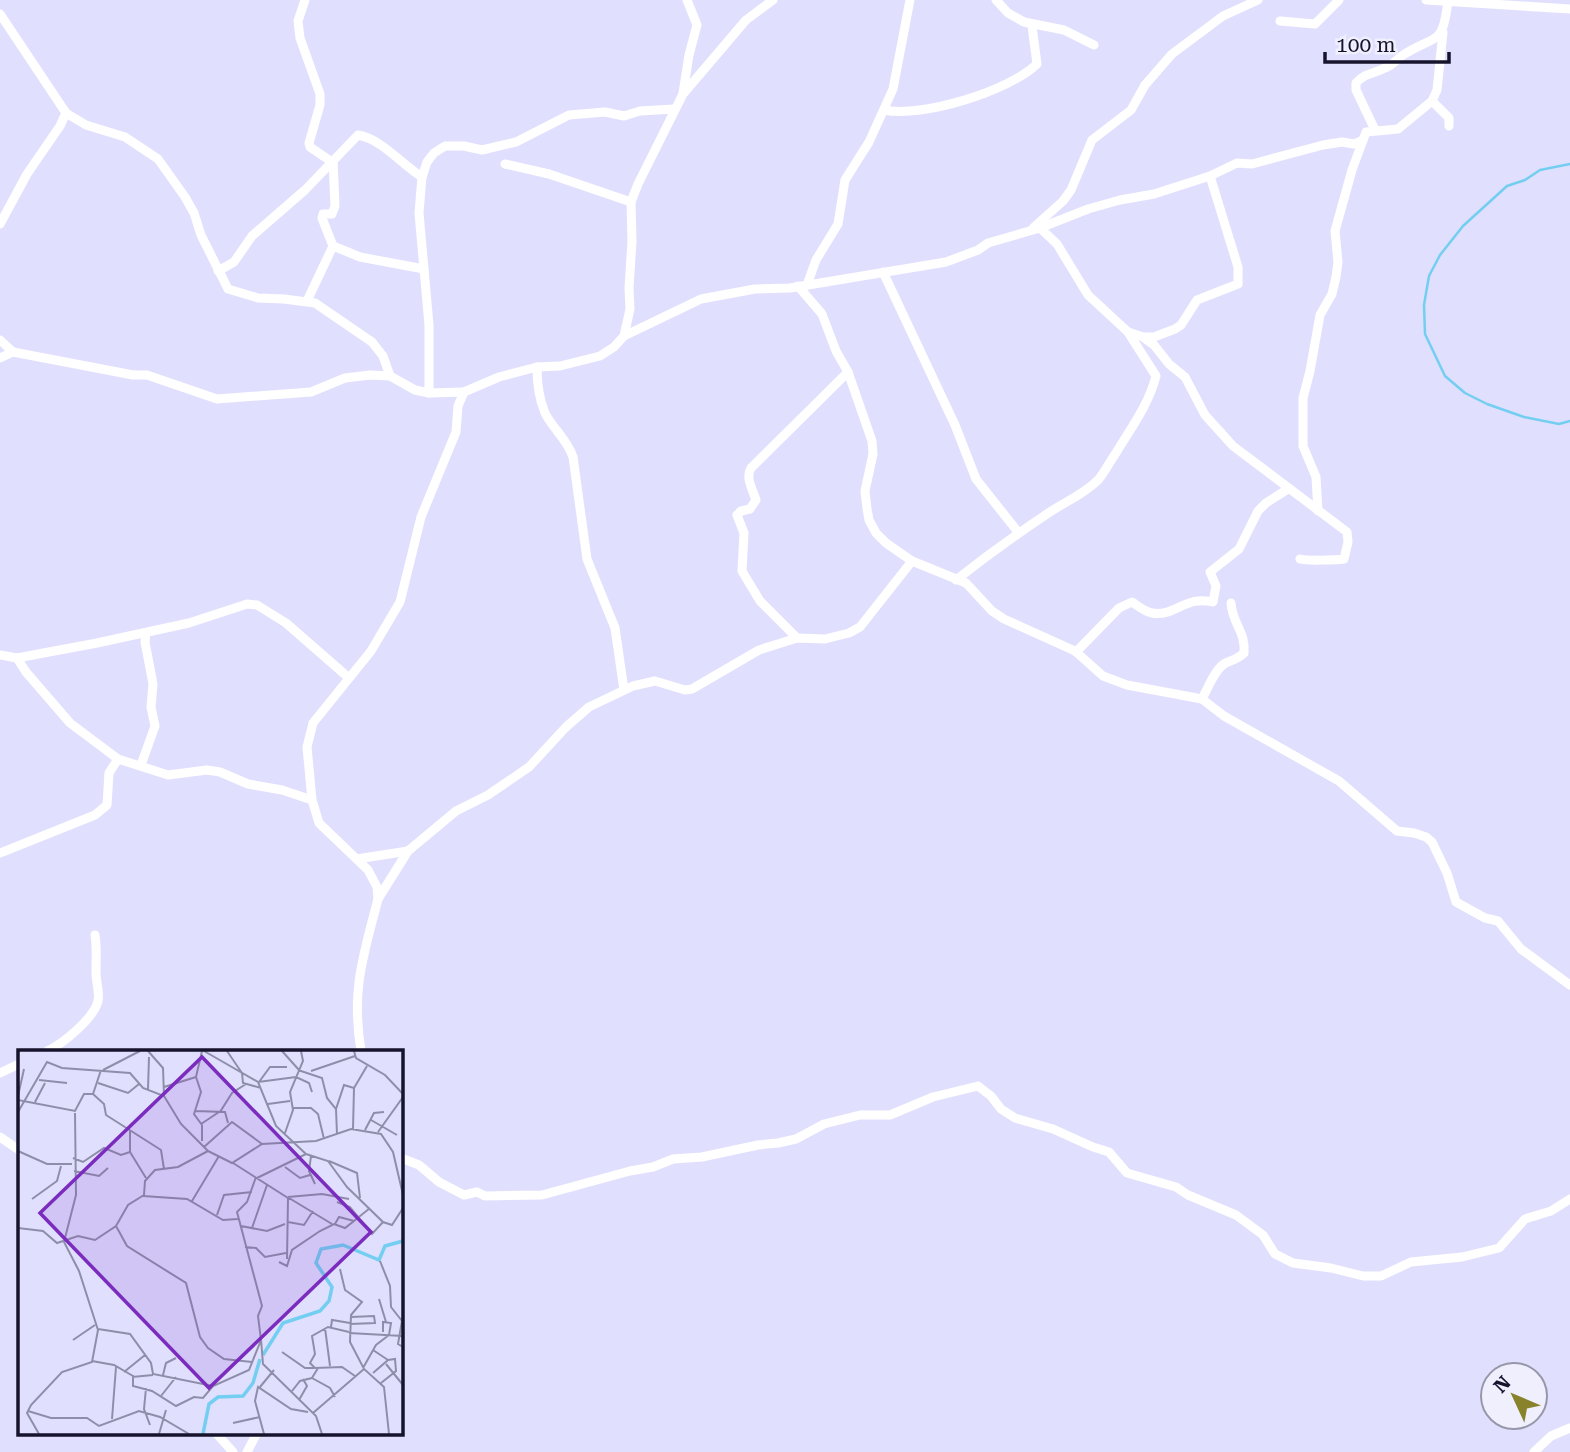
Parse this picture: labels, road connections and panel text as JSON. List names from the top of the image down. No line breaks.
{"scale_bar":"100 m","north":"top left"}
